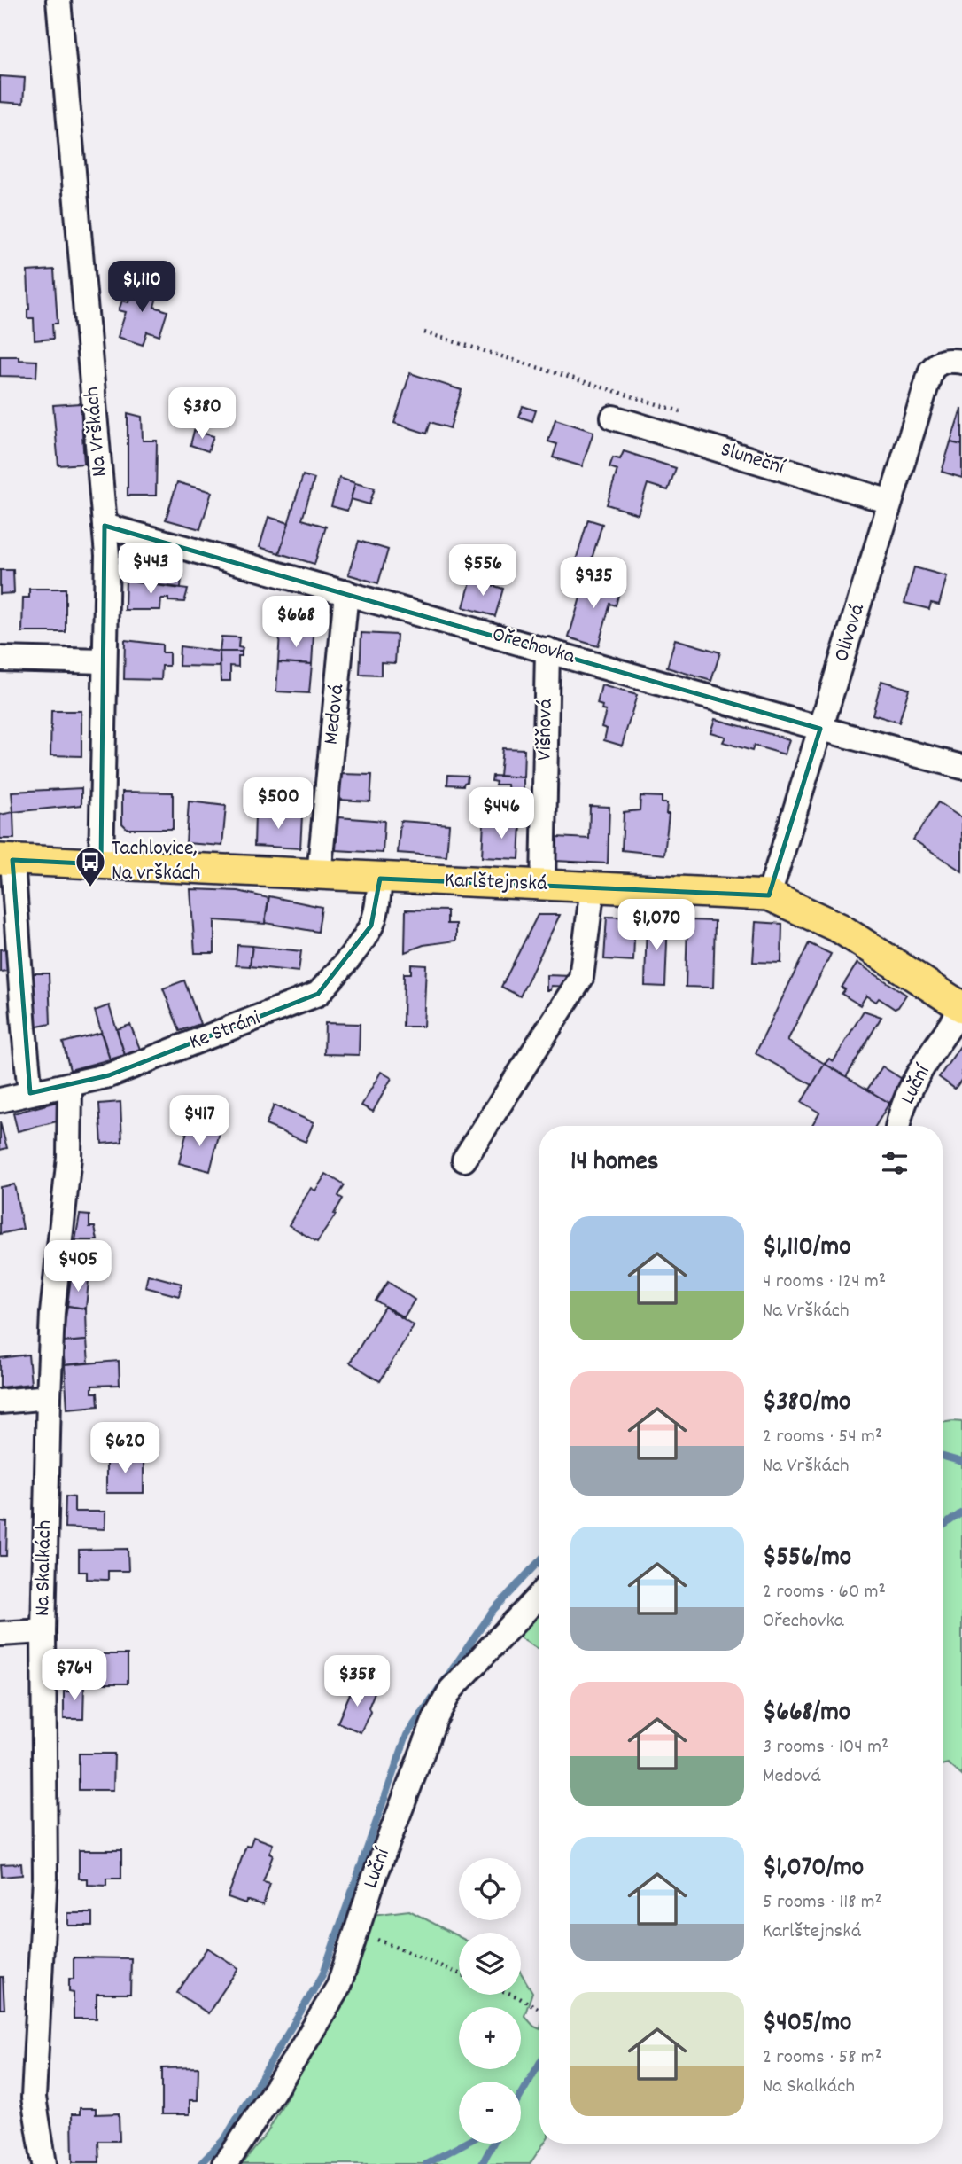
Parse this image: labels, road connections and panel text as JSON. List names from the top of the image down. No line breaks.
{"streets":{"main road":["Karlštejnská"],"street":["Na Vrškách","Sluneční","Olivová","Ořechovka","Medová","Višňová","Ke Stráni","Luční","Na Skalkách"]},"crossings":[["Na Vrškách","Ořechovka"],["Na Vrškách","Karlštejnská"],["Sluneční","Olivová"],["Olivová","Ořechovka"],["Olivová","Karlštejnská"],["Ořechovka","Medová"],["Ořechovka","Višňová"],["Medová","Karlštejnská"],["Višňová","Karlštejnská"],["Karlštejnská","Ke Stráni"],["Karlštejnská","Luční"],["Ke Stráni","Na Skalkách"]],"places":{"bus stop":["Tachlovice, Na vrškách"]},"page":{"price":["$1,110","$380","$443","$556","$935","$668","$500","$446","$1,070","$417","$405","$620","$764","$358"],"heading":"14 homes","list":[{"name":"$1,110/mo","note":"4 rooms · 124 m² · Na Vrškách"},{"name":"$380/mo","note":"2 rooms · 54 m² · Na Vrškách"},{"name":"$556/mo","note":"2 rooms · 60 m² · Ořechovka"},{"name":"$668/mo","note":"3 rooms · 104 m² · Medová"},{"name":"$1,070/mo","note":"5 rooms · 118 m² · Karlštejnská"},{"name":"$405/mo","note":"2 rooms · 58 m² · Na Skalkách"}],"map_buttons":["+","−"]}}
